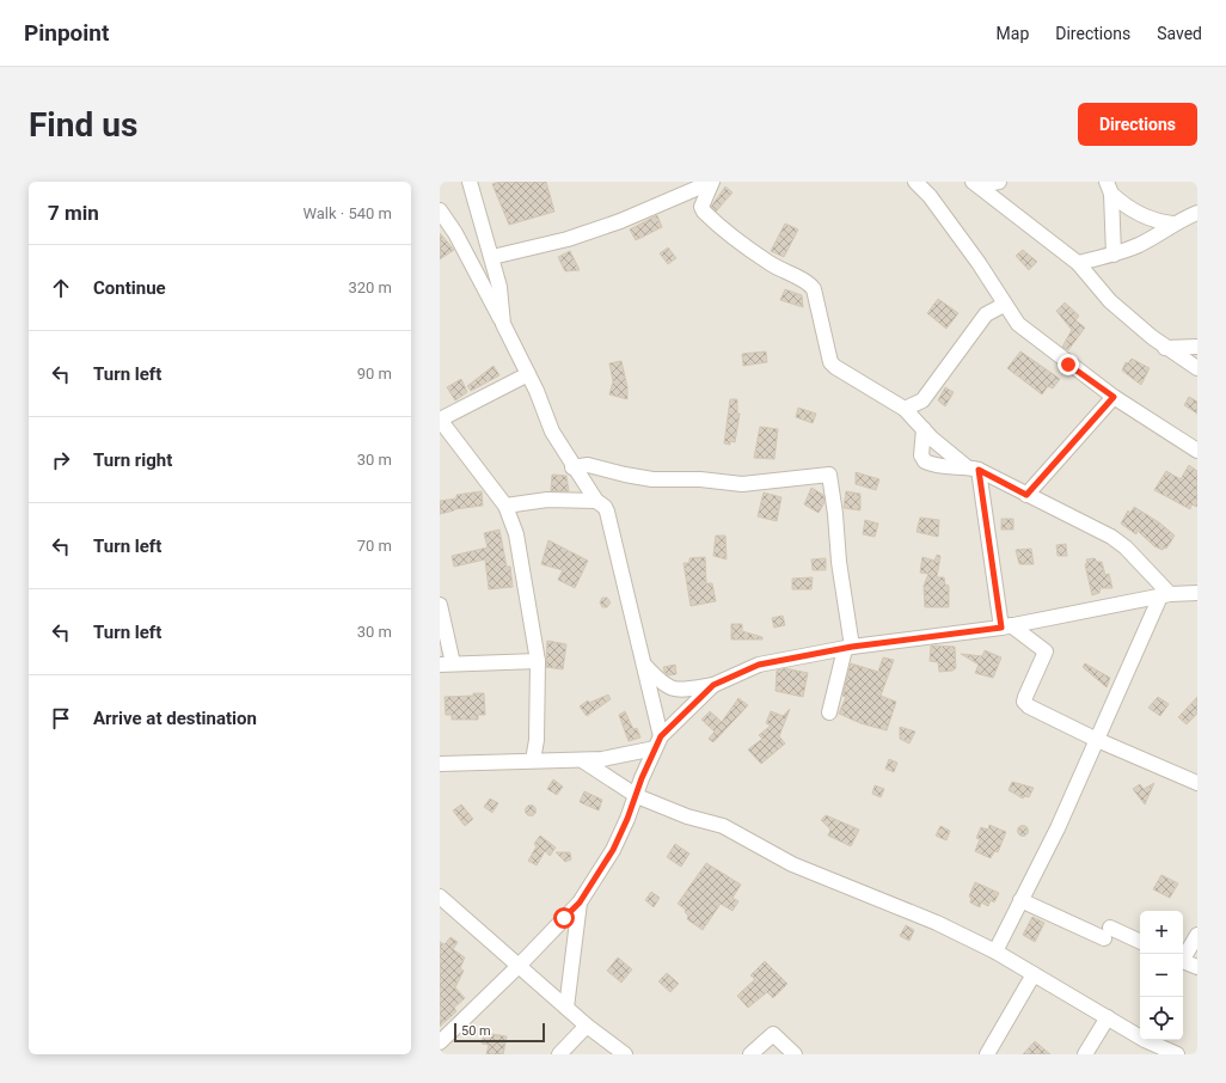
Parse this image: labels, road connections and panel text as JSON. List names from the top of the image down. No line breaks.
{"scale_bar":"50 m","page":{"header":"Pinpoint","nav":["Map","Directions","Saved"],"buttons":"Directions","title":"Find us","heading":["7 min","Walk · 540 m"],"list":[["Continue","320 m"],["Turn left","90 m"],["Turn right","30 m"],["Turn left","70 m"],["Turn left","30 m"],"Arrive at destination"],"map_buttons":["+","−"],"scale":"50 m"}}
